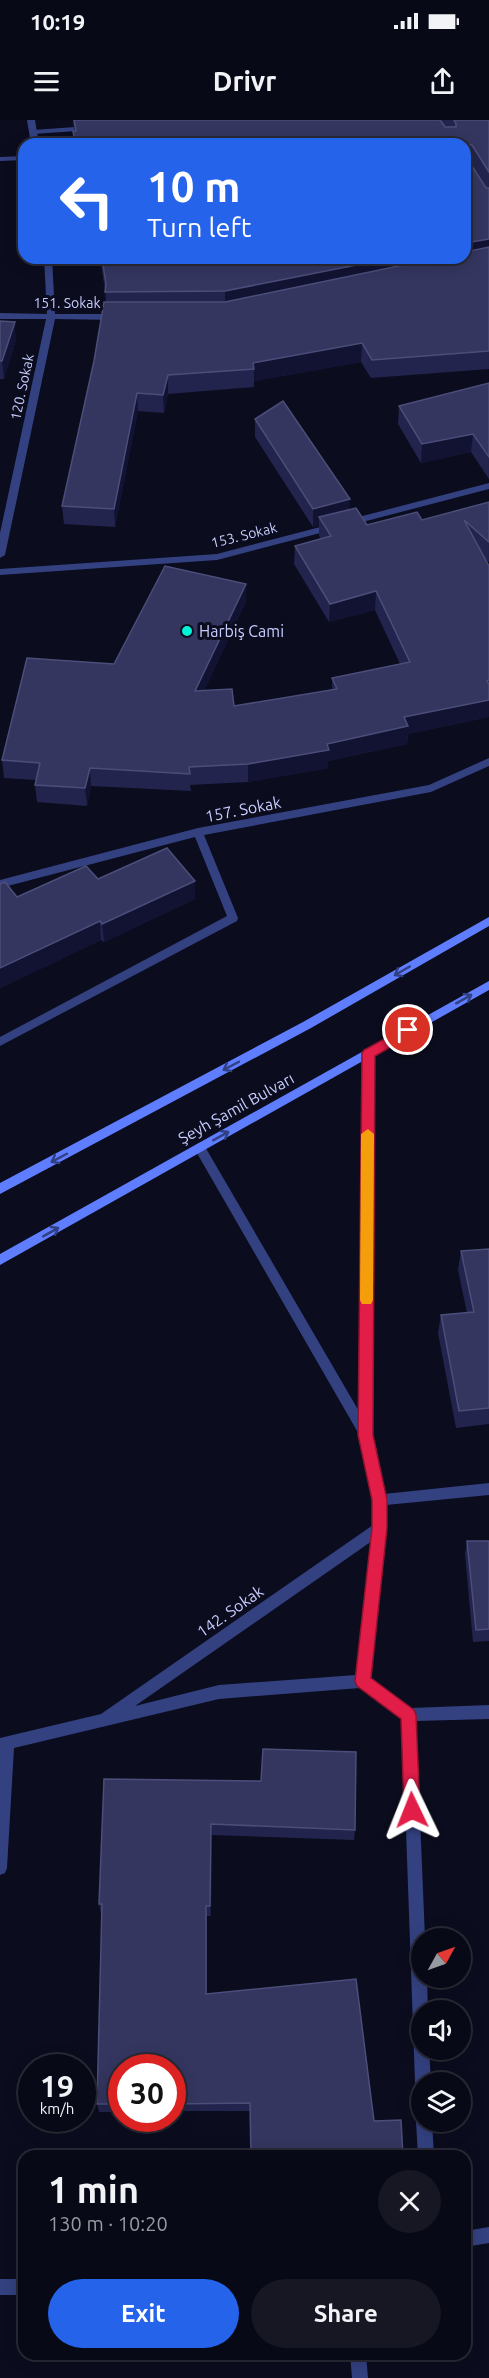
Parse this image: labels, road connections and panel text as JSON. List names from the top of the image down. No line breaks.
{"streets":{"main road":["Şeyh Şamil Bulvarı"],"street":["151. Sokak","120. Sokak","153. Sokak","157. Sokak","142. Sokak"]},"crossings":[["151. Sokak","120. Sokak"]],"places":["Harbiş Cami"],"north":"top right","page":{"status":"10:19","header":"Drivr","turn":["10 m","Turn left"],"speed":"19 km/h","limit":"30","heading":["1 min","130 m · 10:20"],"buttons":["Exit","Share"]}}
